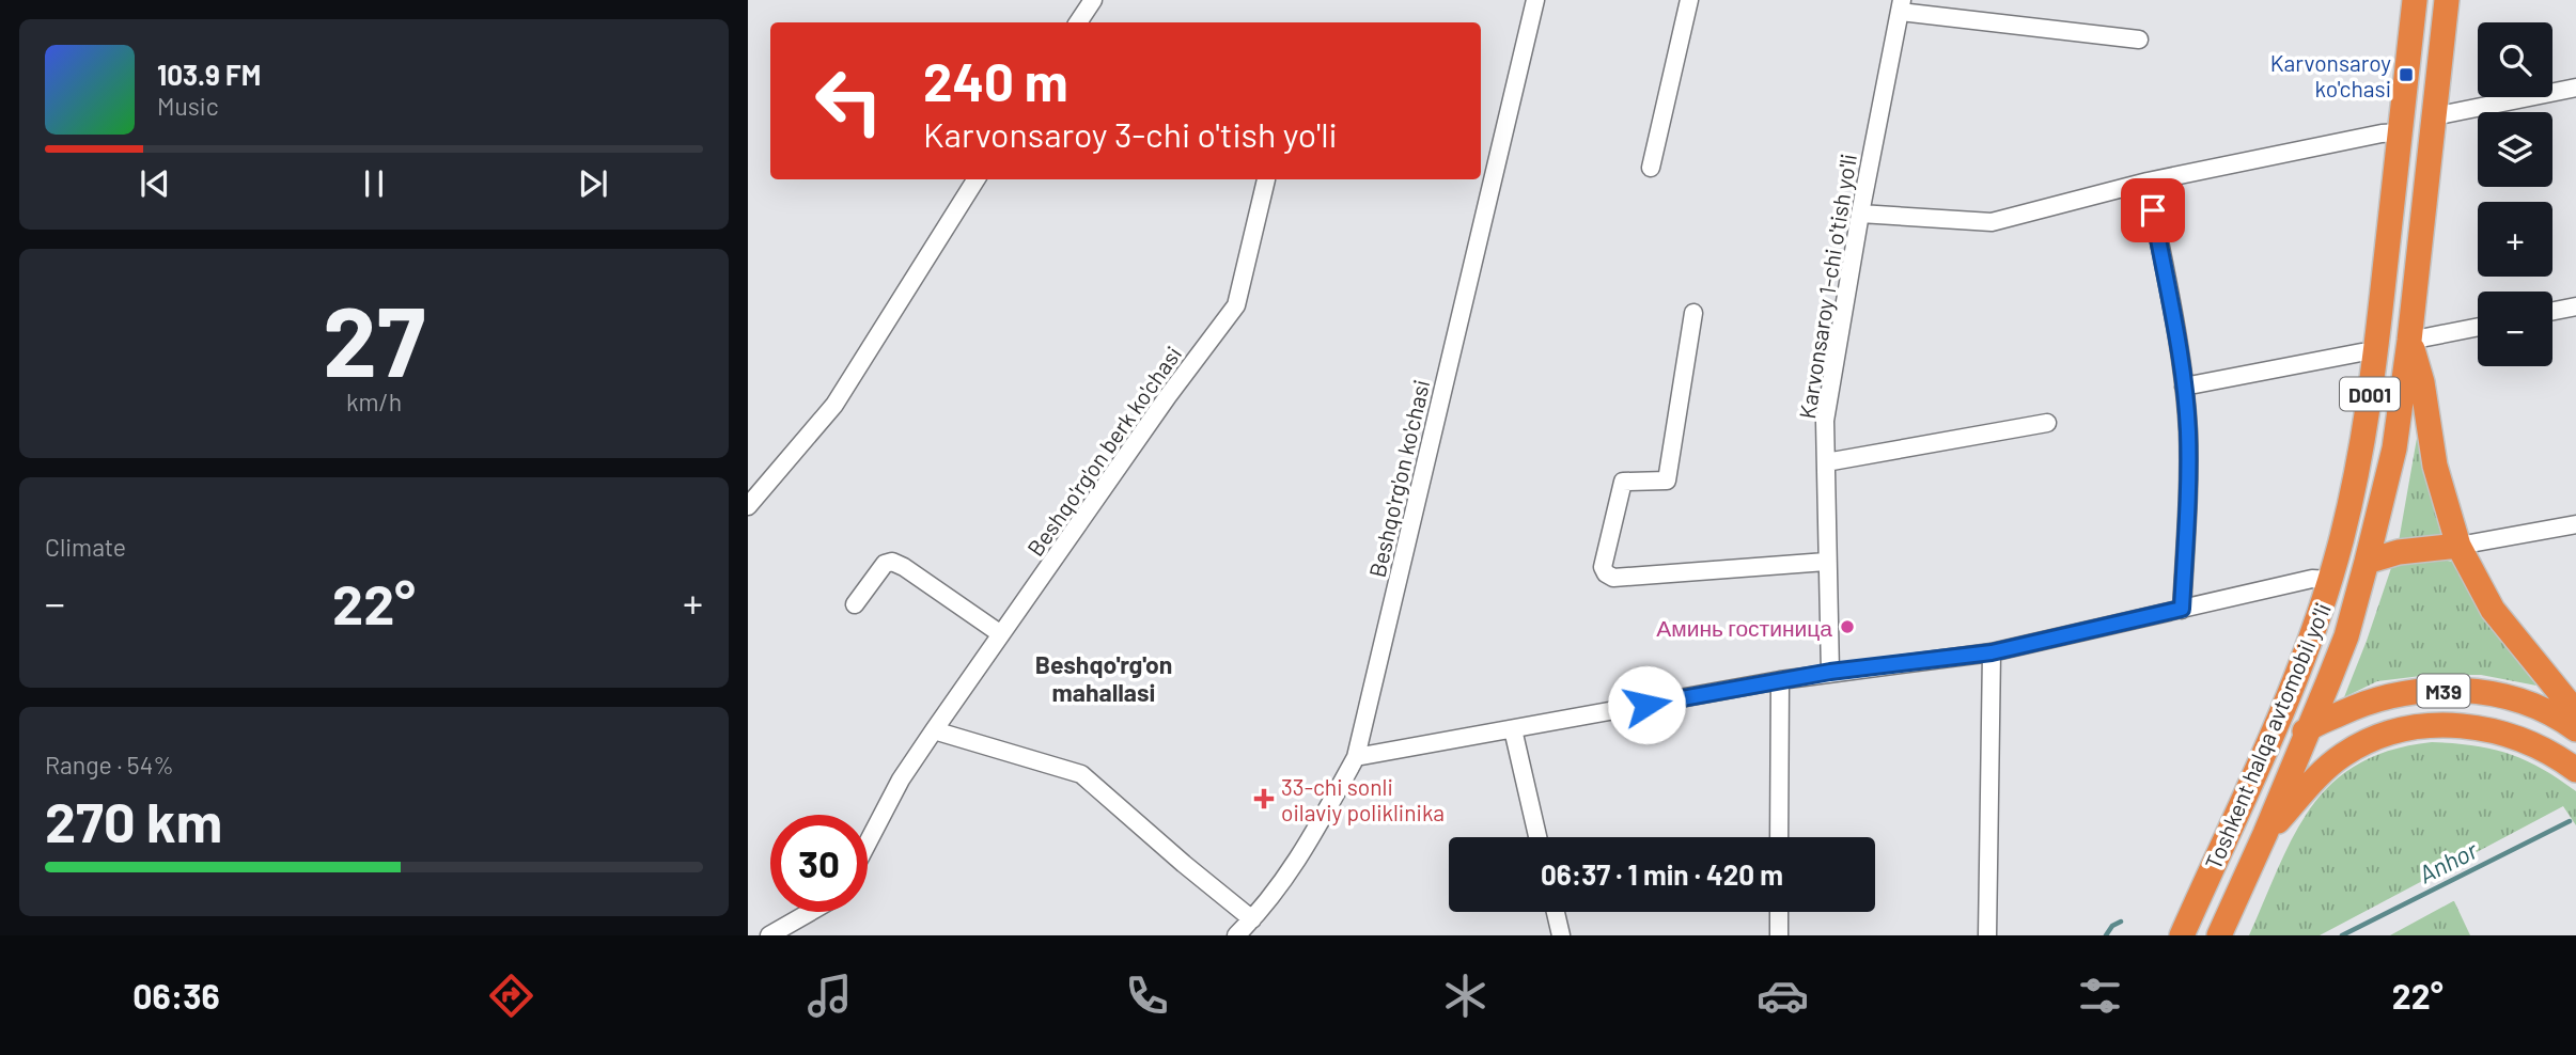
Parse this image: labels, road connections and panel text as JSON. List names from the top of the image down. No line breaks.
{"streets":{"highway":["D001","M39","Toshkent halqa avtomobil yo'li"],"street":["Karvonsaroy 1-chi o'tish yo'li","Beshqo'rg'on berk ko'chasi","Beshqo'rg'on ko'chasi"]},"crossings":[["M39","Toshkent halqa avtomobil yo'li"]],"districts":["Beshqo'rg'on mahallasi"],"water":["Anhor"],"places":{"transit":["Karvonsaroy ko'chasi"],"other":["Аминь гостиница"],"health":["33-chi sonli oilaviy poliklinika"]},"page":{"map_buttons":["+","−"],"turn":["240 m","Karvonsaroy 3-chi o'tish yo'li"],"song":["103.9 FM","Music"],"tile":[["27","km/h"],"Climate",["Range · 54%","270 km"]],"heat":["−","22°","+"],"limit":"30","trip":"06:37 · 1 min · 420 m","tabs":["06:36","22°"]}}
